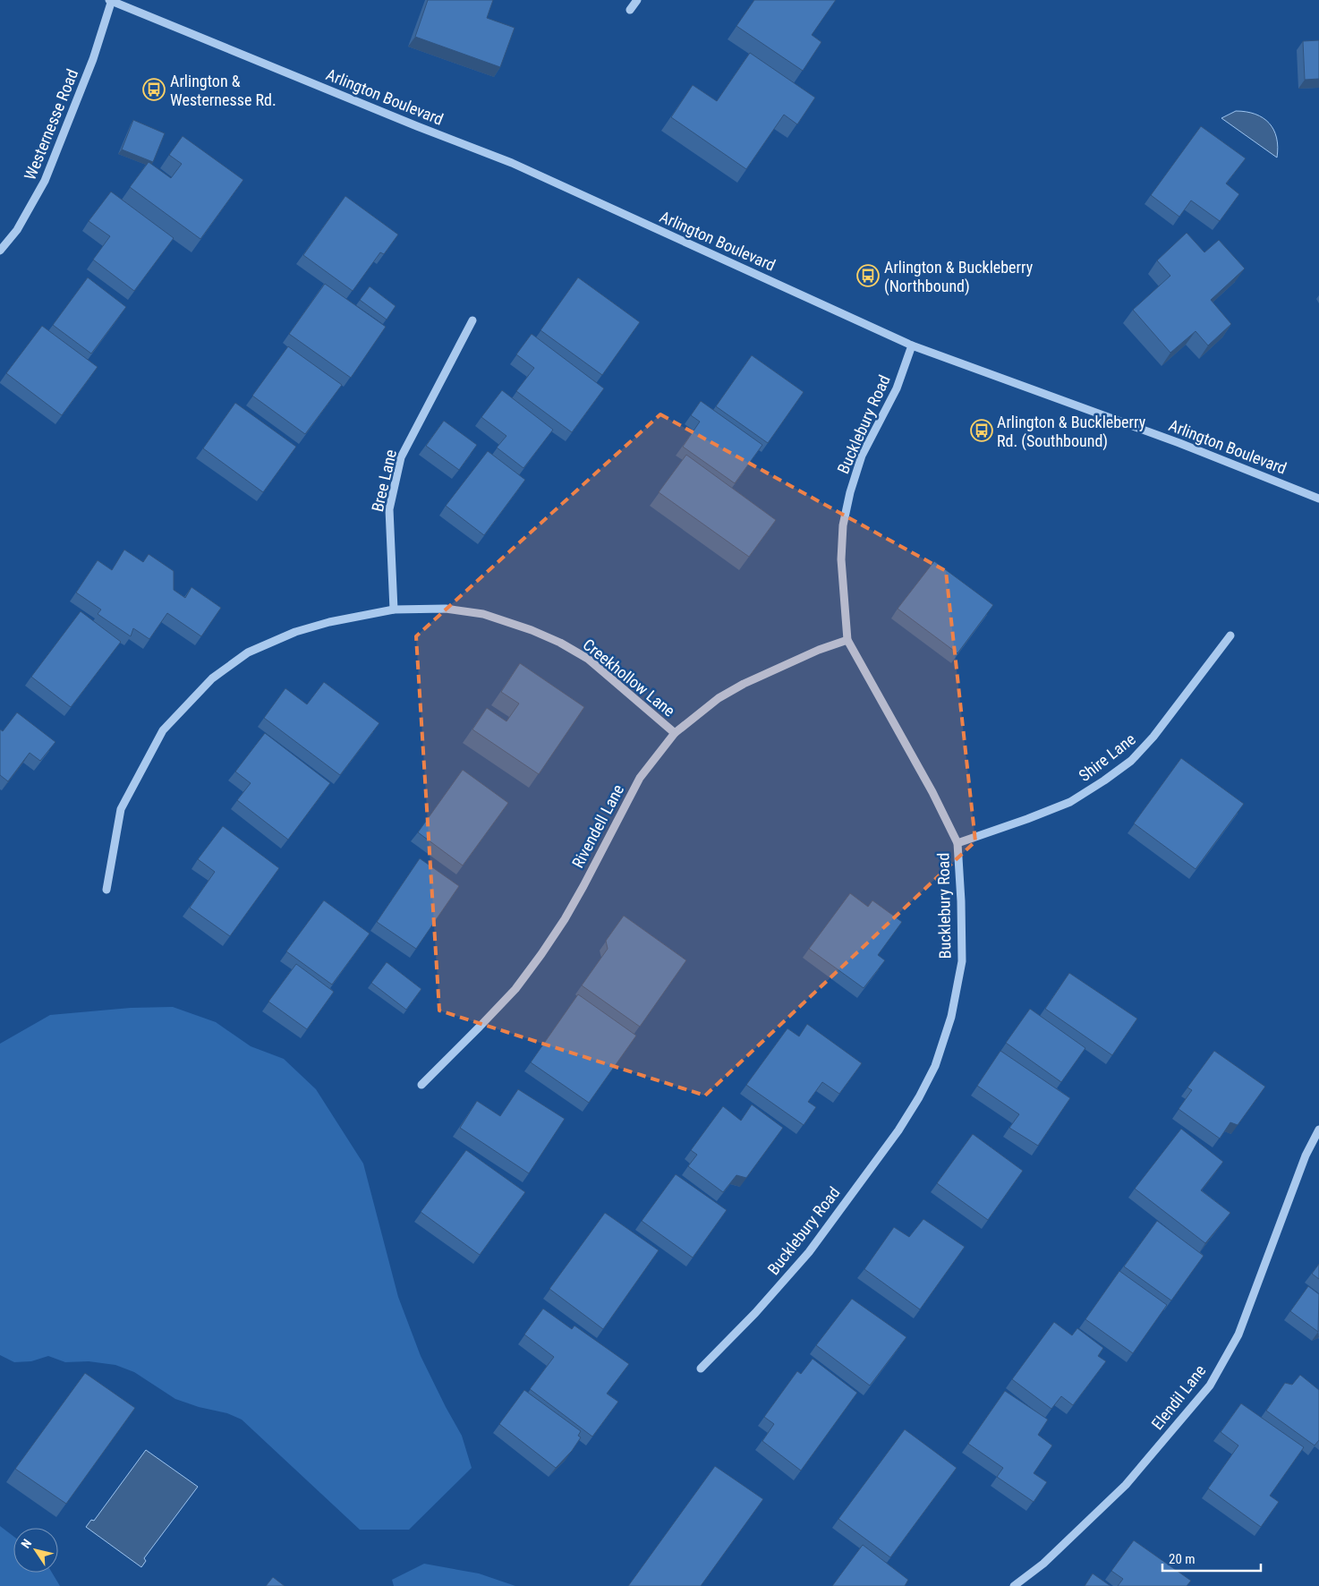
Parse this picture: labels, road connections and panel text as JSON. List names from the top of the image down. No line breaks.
{"streets":{"street":["Arlington Boulevard","Westernesse Road","Bucklebury Road","Bree Lane","Creekhollow Lane","Shire Lane","Rivendell Lane","Elendil Lane"]},"crossings":[["Arlington Boulevard","Westernesse Road"],["Arlington Boulevard","Bucklebury Road"],["Bucklebury Road","Shire Lane"],["Bucklebury Road","Rivendell Lane"],["Bree Lane","Creekhollow Lane"],["Creekhollow Lane","Rivendell Lane"]],"places":{"bus stop":["Arlington & Westernesse Rd.","Arlington & Buckleberry (Northbound)","Arlington & Buckleberry Rd. (Southbound)"]},"scale_bar":"20 m","north":"top left"}
